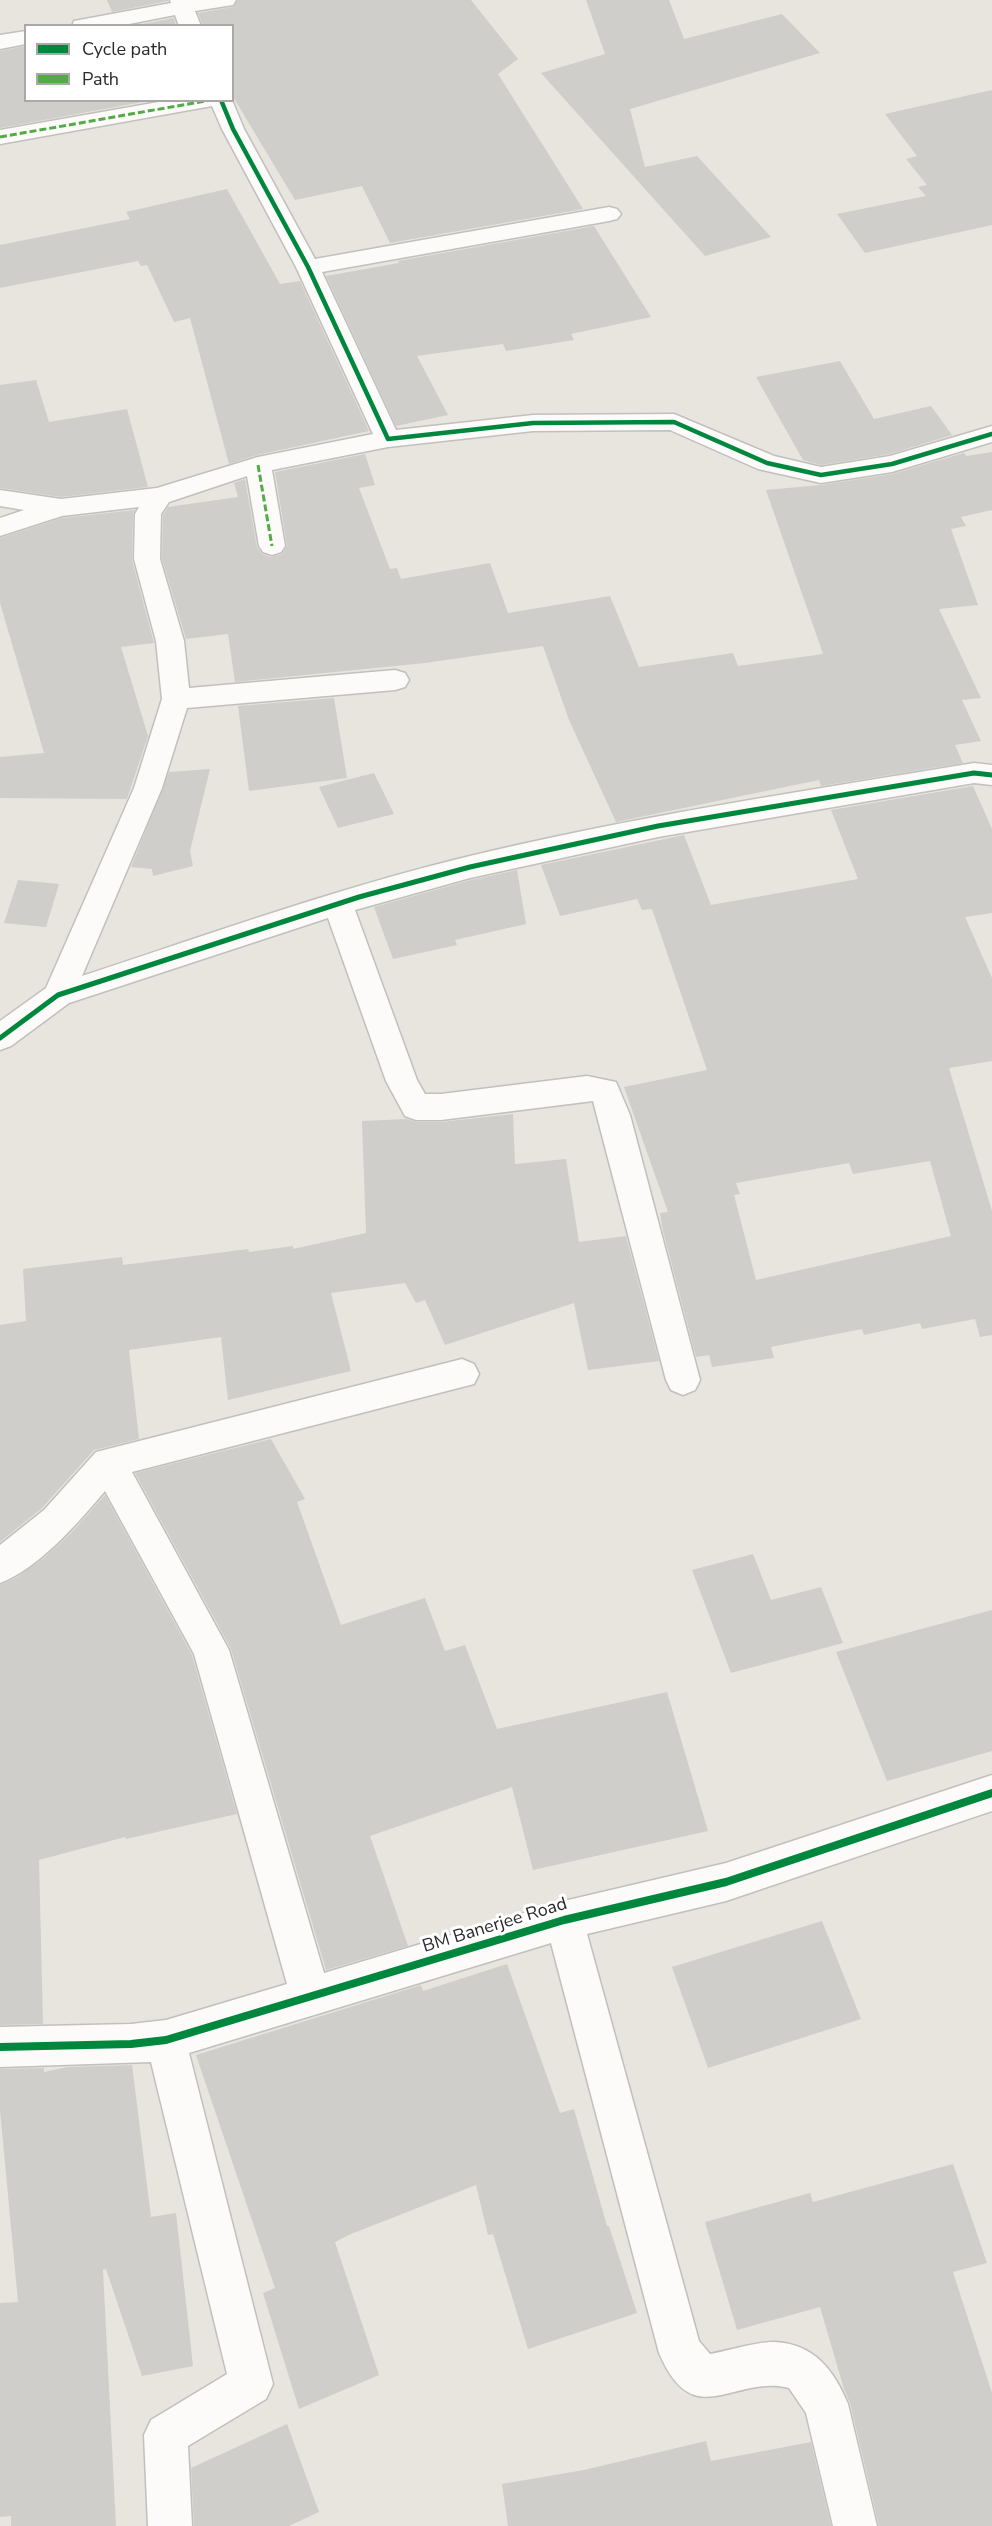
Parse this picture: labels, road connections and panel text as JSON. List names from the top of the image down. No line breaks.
{"streets":{"street":["BM Banerjee Road"]},"legend":["Cycle path","Path"]}
